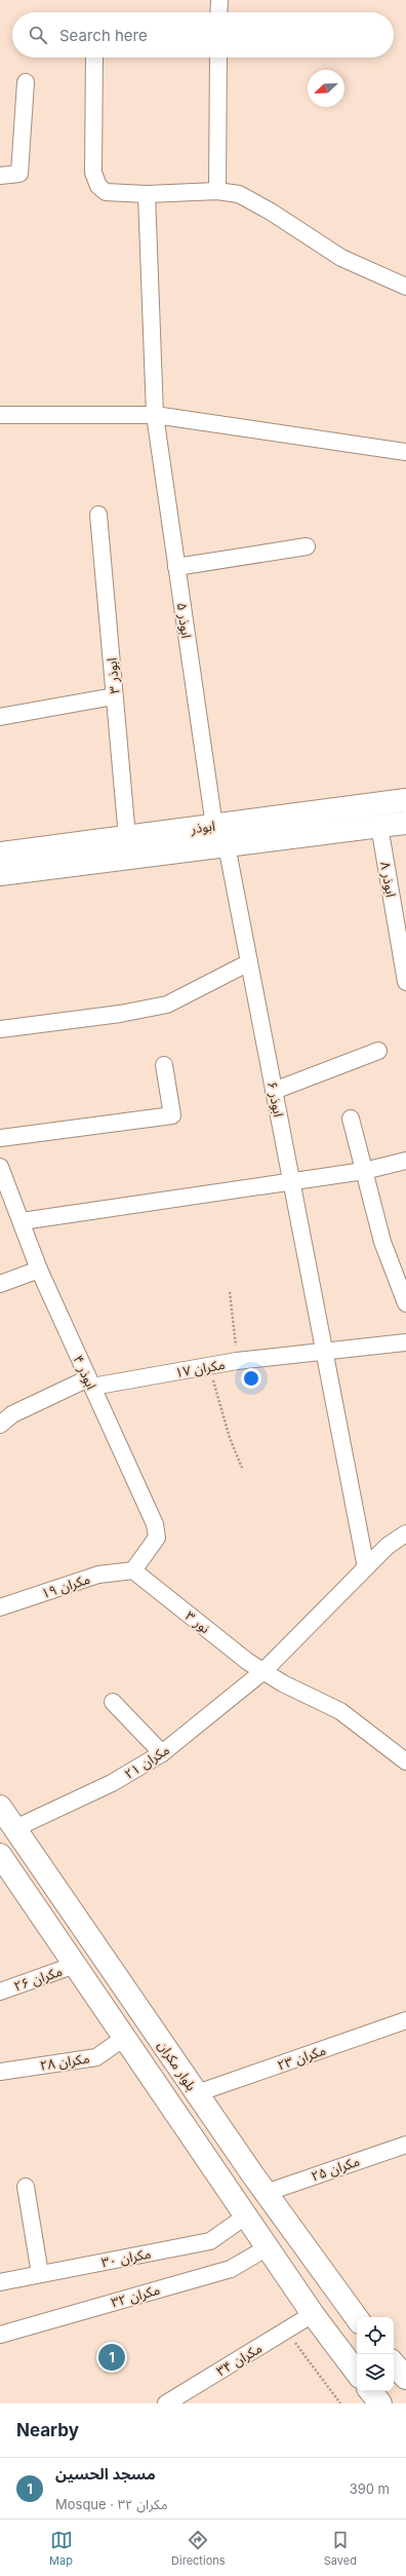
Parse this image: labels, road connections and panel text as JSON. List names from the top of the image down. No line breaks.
{"streets":{"main road":["ابوذر","بلوار مکران"],"street":["ابوذر ۵","ابوذر ۳","ابوذر ۸","ابوذر ۶","مکران ۱۷","ابوذر ۴","مکران ۱۹","نور ۳","مکران ۲۱","مکران ۲۶","مکران ۲۳","مکران ۲۸","مکران ۲۵","مکران ۳۰","مکران ۳۲","مکران ۳۴"]},"crossings":[["ابوذر ۵","ابوذر"],["ابوذر ۳","ابوذر"],["ابوذر","ابوذر ۸"],["ابوذر","ابوذر ۶"],["ابوذر ۶","مکران ۱۷"],["ابوذر ۶","مکران ۲۱"],["مکران ۱۷","ابوذر ۴"],["ابوذر ۴","مکران ۱۹"],["ابوذر ۴","نور ۳"],["مکران ۱۹","نور ۳"],["نور ۳","مکران ۲۱"],["مکران ۲۱","بلوار مکران"],["مکران ۲۳","بلوار مکران"],["بلوار مکران","مکران ۲۵"]],"north":"bottom left","page":{"search":"Search here","pins":"1","heading":"Nearby","list":[{"mark":"1","name":"مسجد الحسین","note":"Mosque · مکران ۳۲","value":"390 m"}],"nav":["Map","Directions","Saved"]}}
